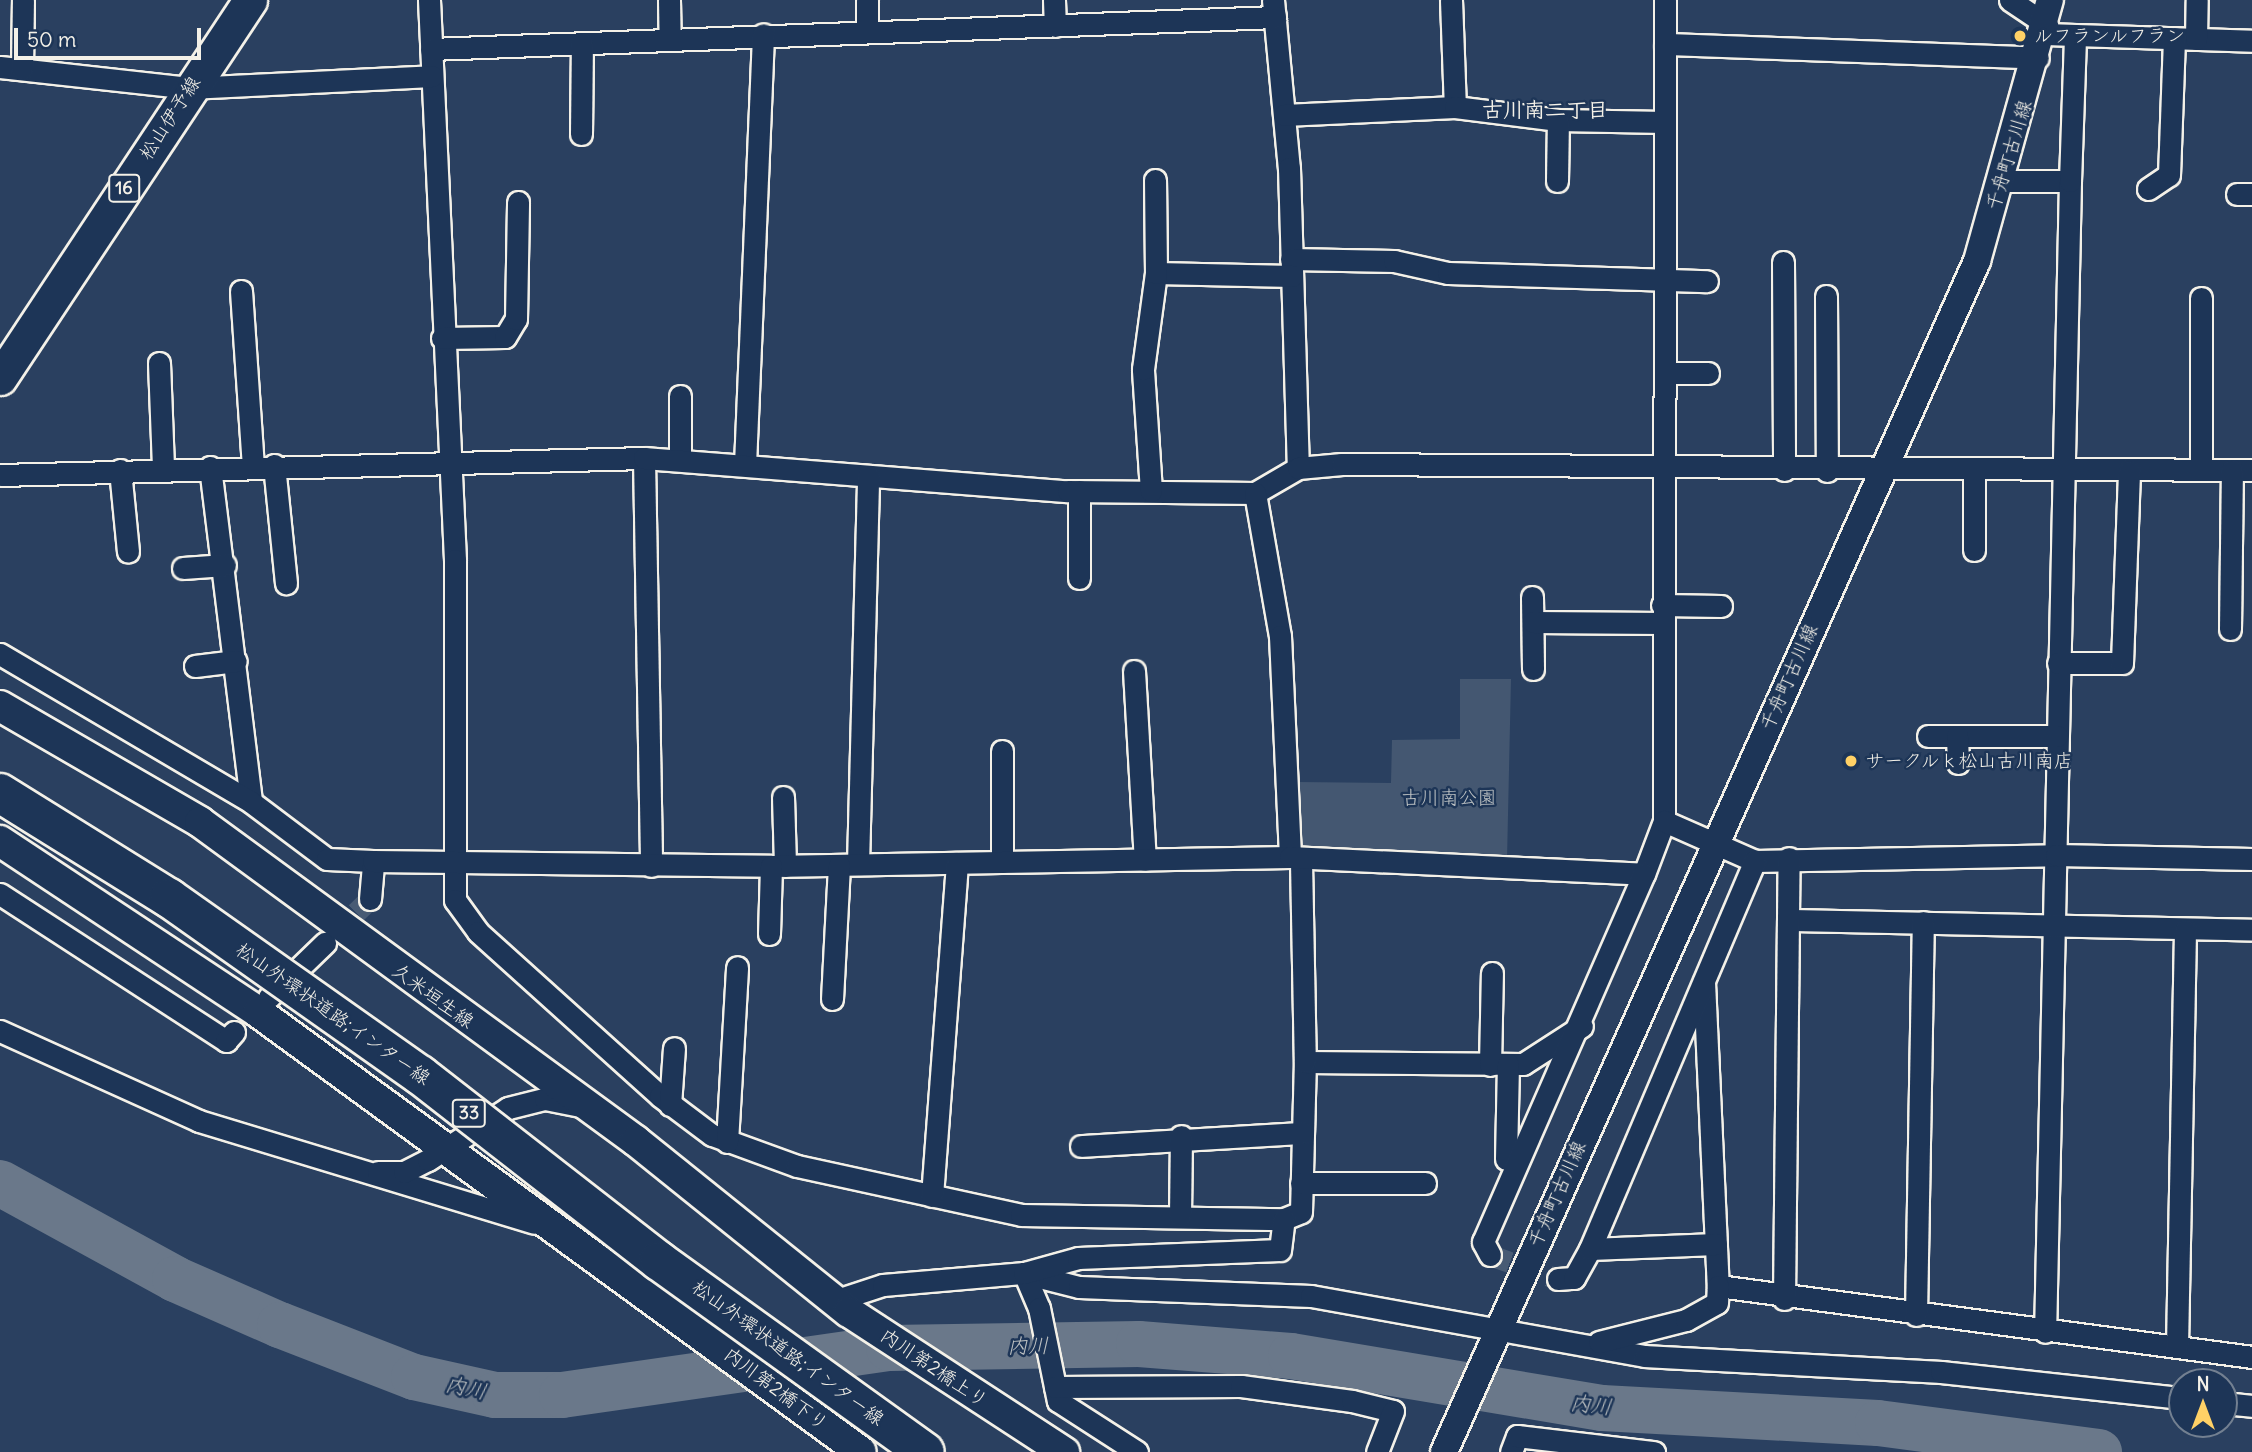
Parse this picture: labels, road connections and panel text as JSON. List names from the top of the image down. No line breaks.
{"streets":{"highway":["松山外環状道路;インター線","33"],"main road":["松山伊予線","16","久米垣生線","内川第2橋上り","内川第2橋下り"],"street":["千舟町古川線"]},"crossings":[["久米垣生線","内川第2橋上り"]],"districts":["古川南二丁目"],"water":["内川"],"parks":["古川南公園"],"places":["ルフランルフラン","サークルｋ松山古川南店"],"scale_bar":"50 m","north":"top"}
